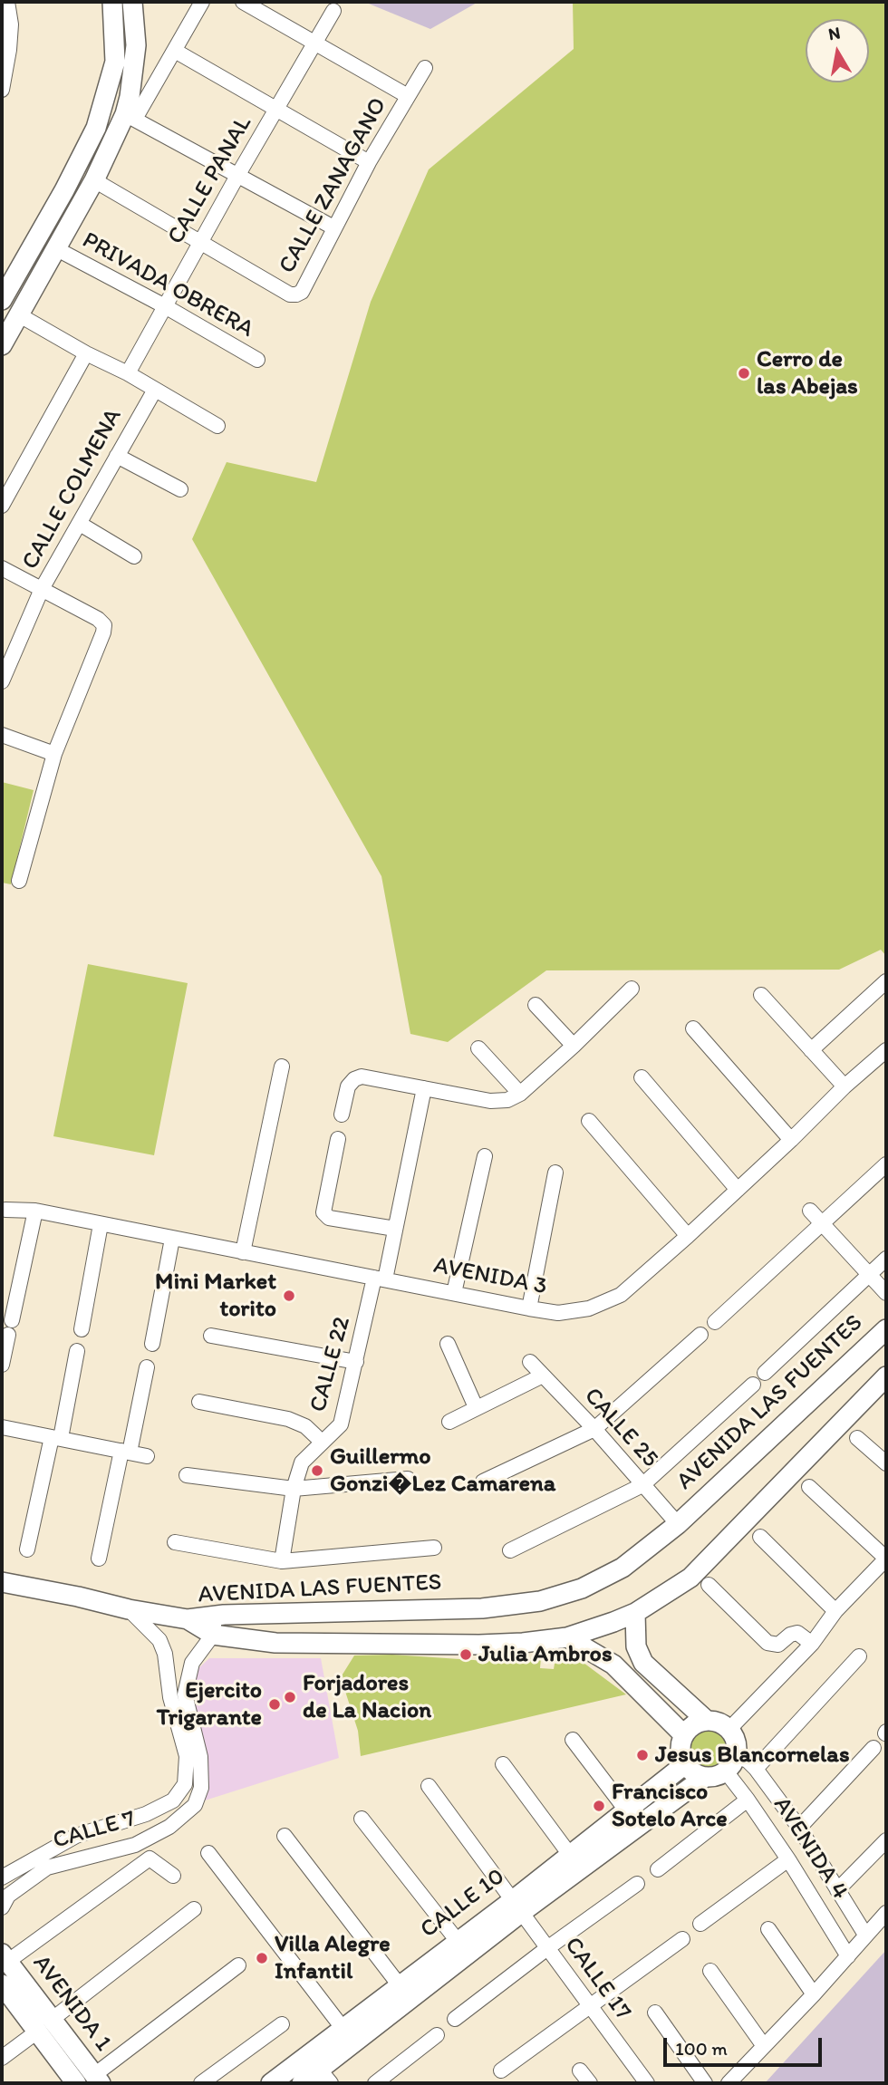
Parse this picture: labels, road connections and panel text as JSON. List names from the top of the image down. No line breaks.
{"streets":{"main road":["AVENIDA LAS FUENTES","CALLE 10","AVENIDA 1"],"street":["CALLE PANAL","CALLE ZANAGANO","PRIVADA OBRERA","CALLE COLMENA","AVENIDA 3","CALLE 22","CALLE 25","CALLE 7","AVENIDA 4","CALLE 17"]},"crossings":[["CALLE PANAL","CALLE ZANAGANO"],["CALLE PANAL","PRIVADA OBRERA"],["AVENIDA 3","CALLE 22"],["AVENIDA LAS FUENTES","CALLE 25"],["AVENIDA LAS FUENTES","CALLE 7"],["AVENIDA 4","CALLE 10"],["CALLE 10","CALLE 17"]],"places":["Cerro de las Abejas","Mini Market torito","Guillermo Gonzi�Lez Camarena","Julia Ambros","Forjadores de La Nacion","Ejercito Trigarante","Jesus Blancornelas","Francisco Sotelo Arce","Villa Alegre Infantil"],"scale_bar":"100 m","north":"top"}
